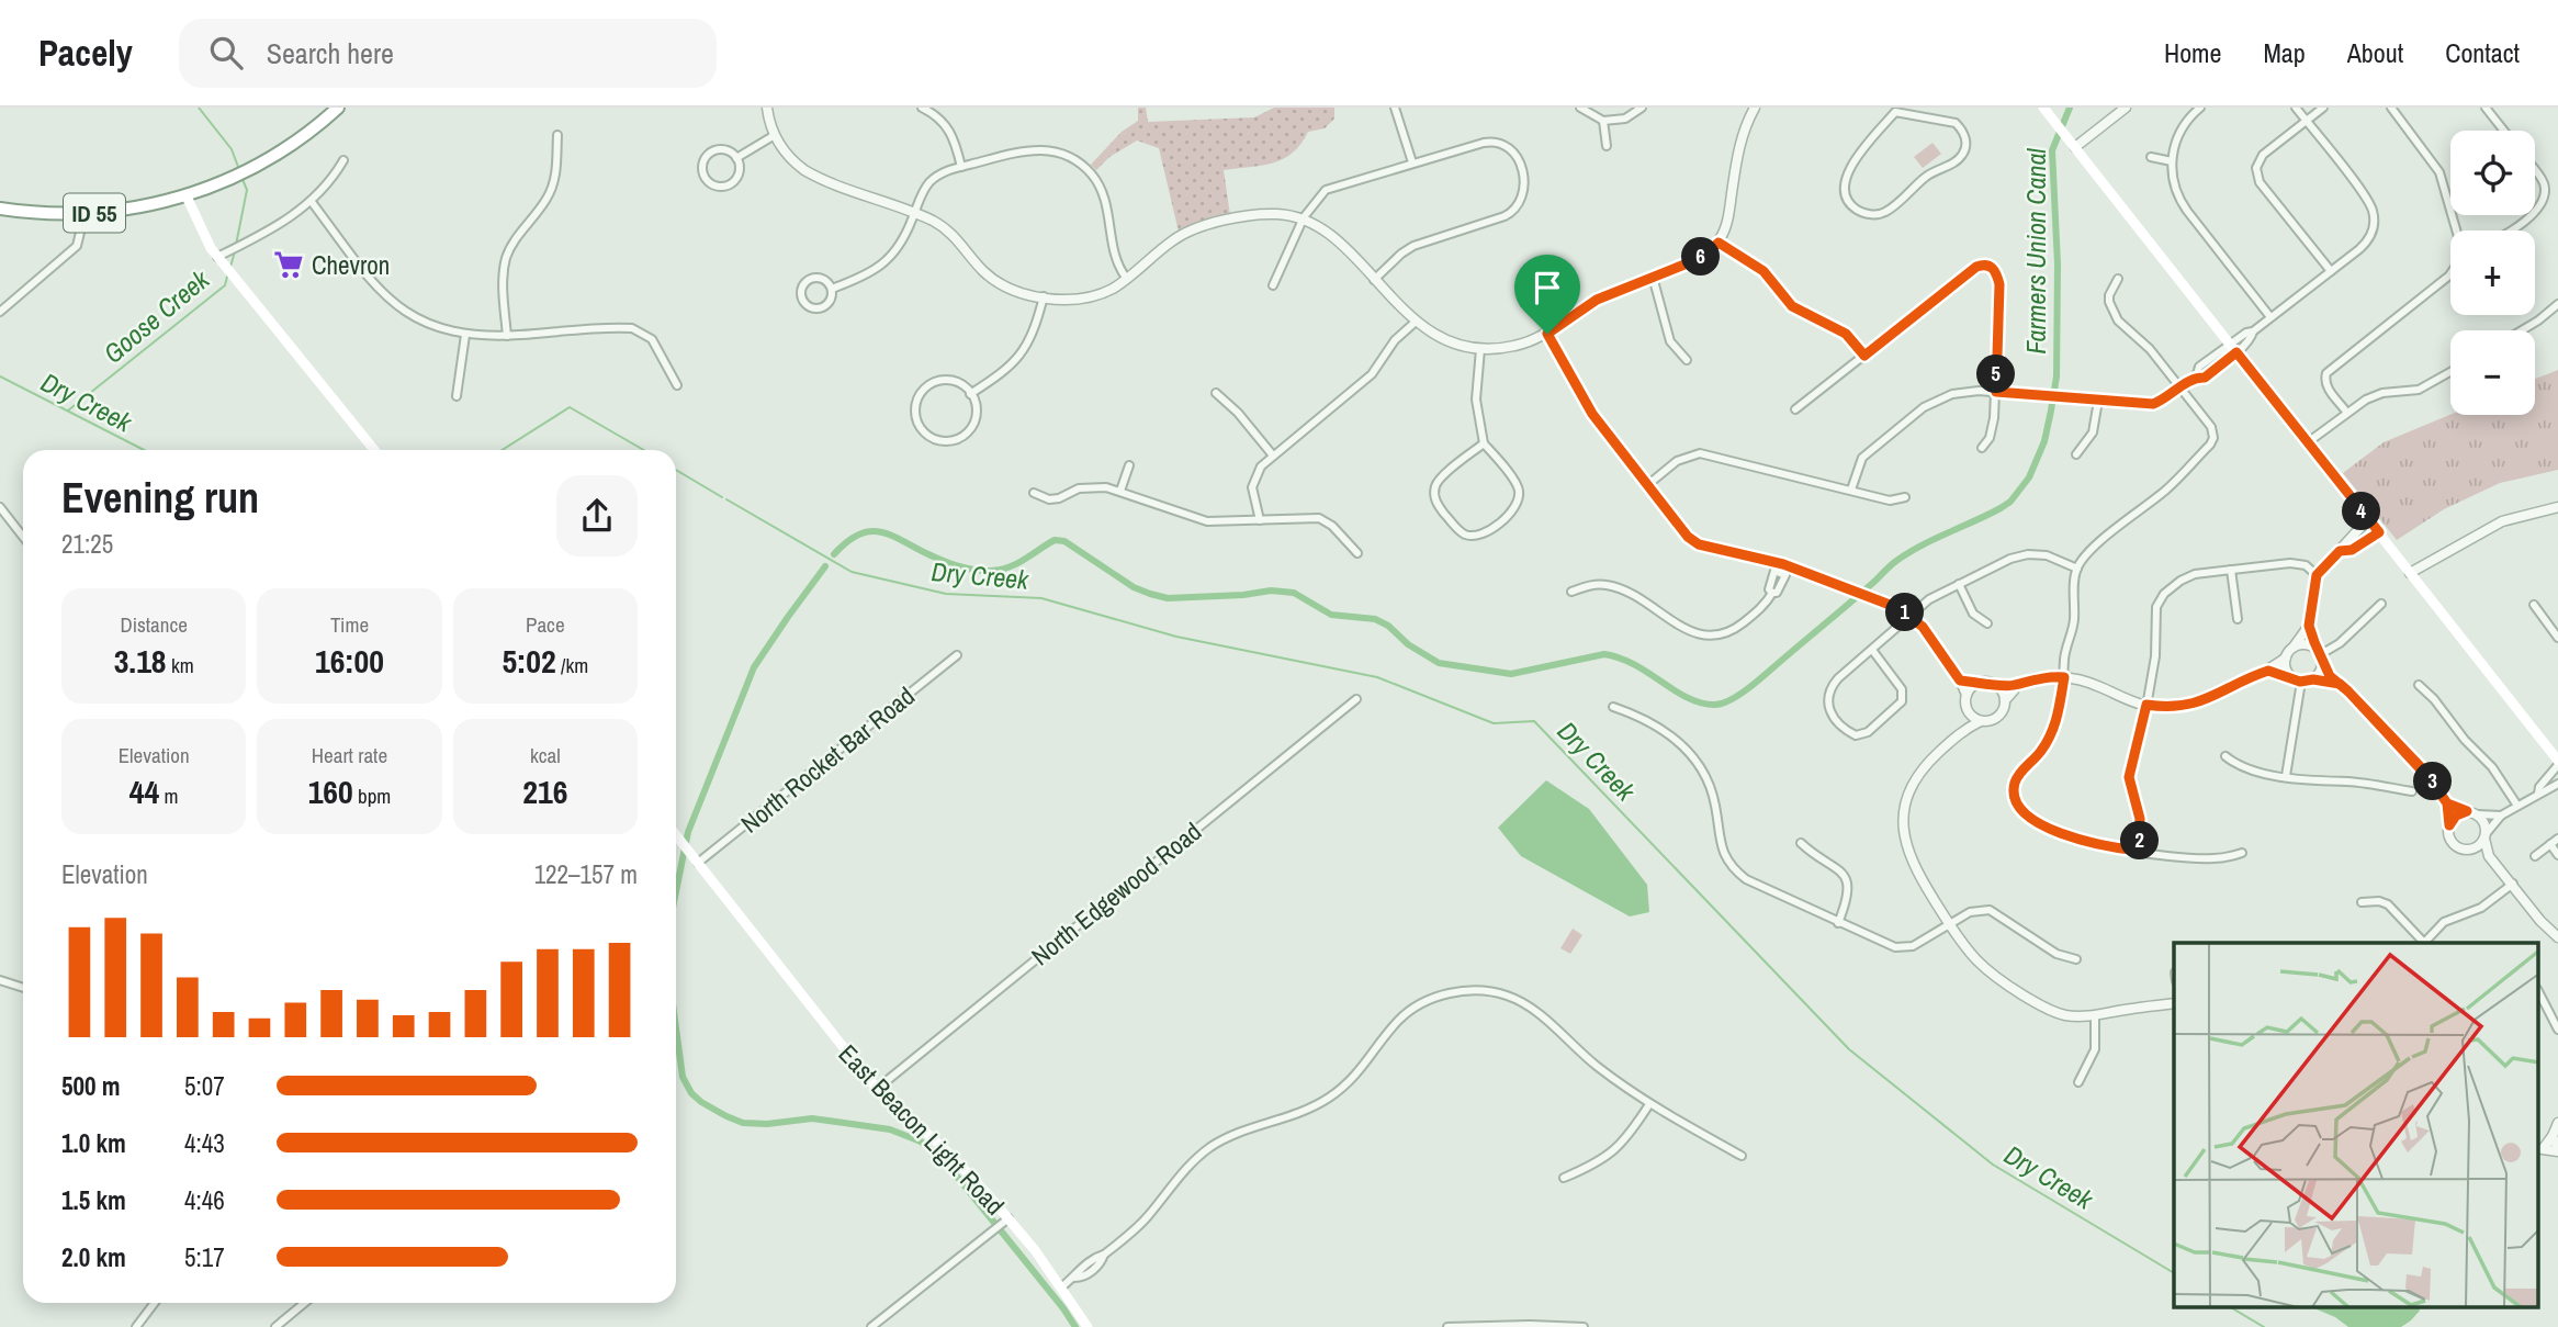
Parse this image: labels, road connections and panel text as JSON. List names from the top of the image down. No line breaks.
{"streets":{"highway":["ID 55"],"main road":["East Beacon Light Road"],"street":["North Rocket Bar Road","North Edgewood Road"]},"crossings":[["North Rocket Bar Road","East Beacon Light Road"],["North Edgewood Road","East Beacon Light Road"]],"water":["Farmers Union Canal","Goose Creek","Dry Creek"],"places":{"supermarket":["Chevron"]},"page":{"header":"Pacely","search":"Search here","nav":["Home","Map","About","Contact"],"map_buttons":["+","−"],"pins":["6","5","4","1","3","2"],"heading":["Evening run","21:25"],"stats":[["Distance","3.18 km"],["Time","16:00"],["Pace","5:02 /km"],["Elevation","44 m"],["Heart rate","160 bpm"],["kcal","216"]],"chart":["Elevation","122–157 m"],"list":[{"name":"500 m","note":"5:07"},{"name":"1.0 km","note":"4:43"},{"name":"1.5 km","note":"4:46"},{"name":"2.0 km","note":"5:17"}]}}
